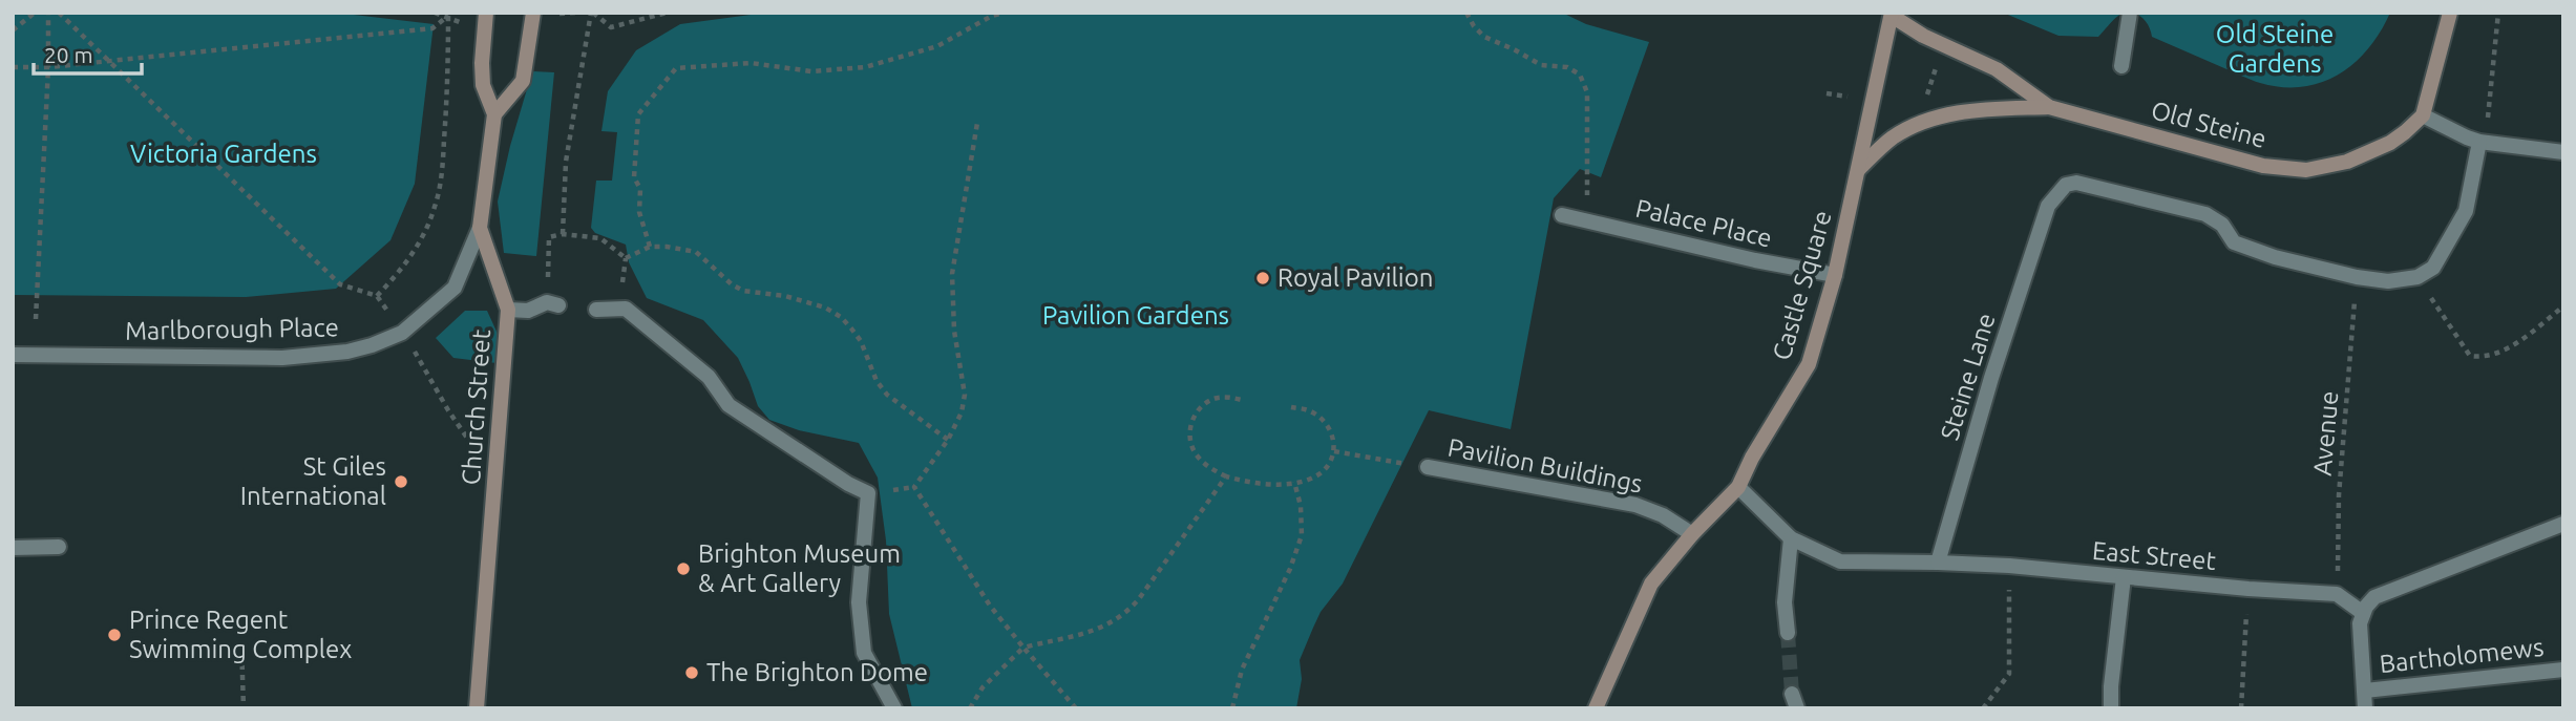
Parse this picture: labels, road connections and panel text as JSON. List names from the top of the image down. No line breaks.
{"streets":{"street":["Old Steine","Palace Place","Castle Square","Marlborough Place","Steine Lane","Church Street","Pavilion Buildings","East Street","Bartholomews"],"path":["Avenue"]},"crossings":[["Old Steine","Castle Square"],["Palace Place","Castle Square"],["Castle Square","Pavilion Buildings"],["Castle Square","East Street"],["Marlborough Place","Church Street"],["Steine Lane","Avenue"],["Steine Lane","East Street"],["Avenue","East Street"]],"parks":["Old Steine Gardens","Victoria Gardens","Pavilion Gardens"],"places":["Royal Pavilion","St Giles International","Brighton Museum & Art Gallery","Prince Regent Swimming Complex","The Brighton Dome"],"scale_bar":"20 m"}
